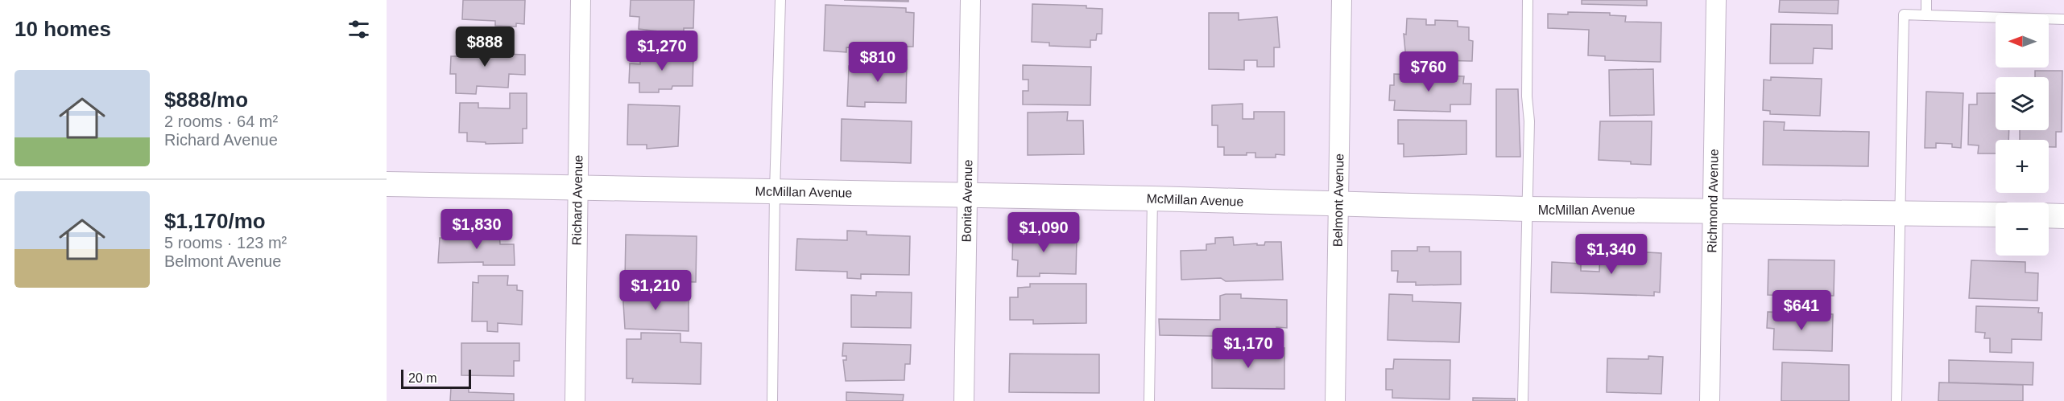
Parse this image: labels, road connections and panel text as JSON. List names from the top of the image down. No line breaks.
{"streets":{"street":["McMillan Avenue","Richard Avenue","Belmont Avenue","Bonita Avenue","Richmond Avenue"]},"crossings":[["McMillan Avenue","Richard Avenue"],["McMillan Avenue","Belmont Avenue"],["McMillan Avenue","Bonita Avenue"],["McMillan Avenue","Richmond Avenue"]],"scale_bar":"20 m","north":"left","page":{"heading":"10 homes","map_buttons":["+","−"],"price":["$888","$1,270","$810","$760","$1,830","$1,090","$1,340","$1,210","$641","$1,170"],"list":[{"name":"$888/mo","note":"2 rooms · 64 m² · Richard Avenue"},{"name":"$1,170/mo","note":"5 rooms · 123 m² · Belmont Avenue"}],"scale":"20 m"}}
